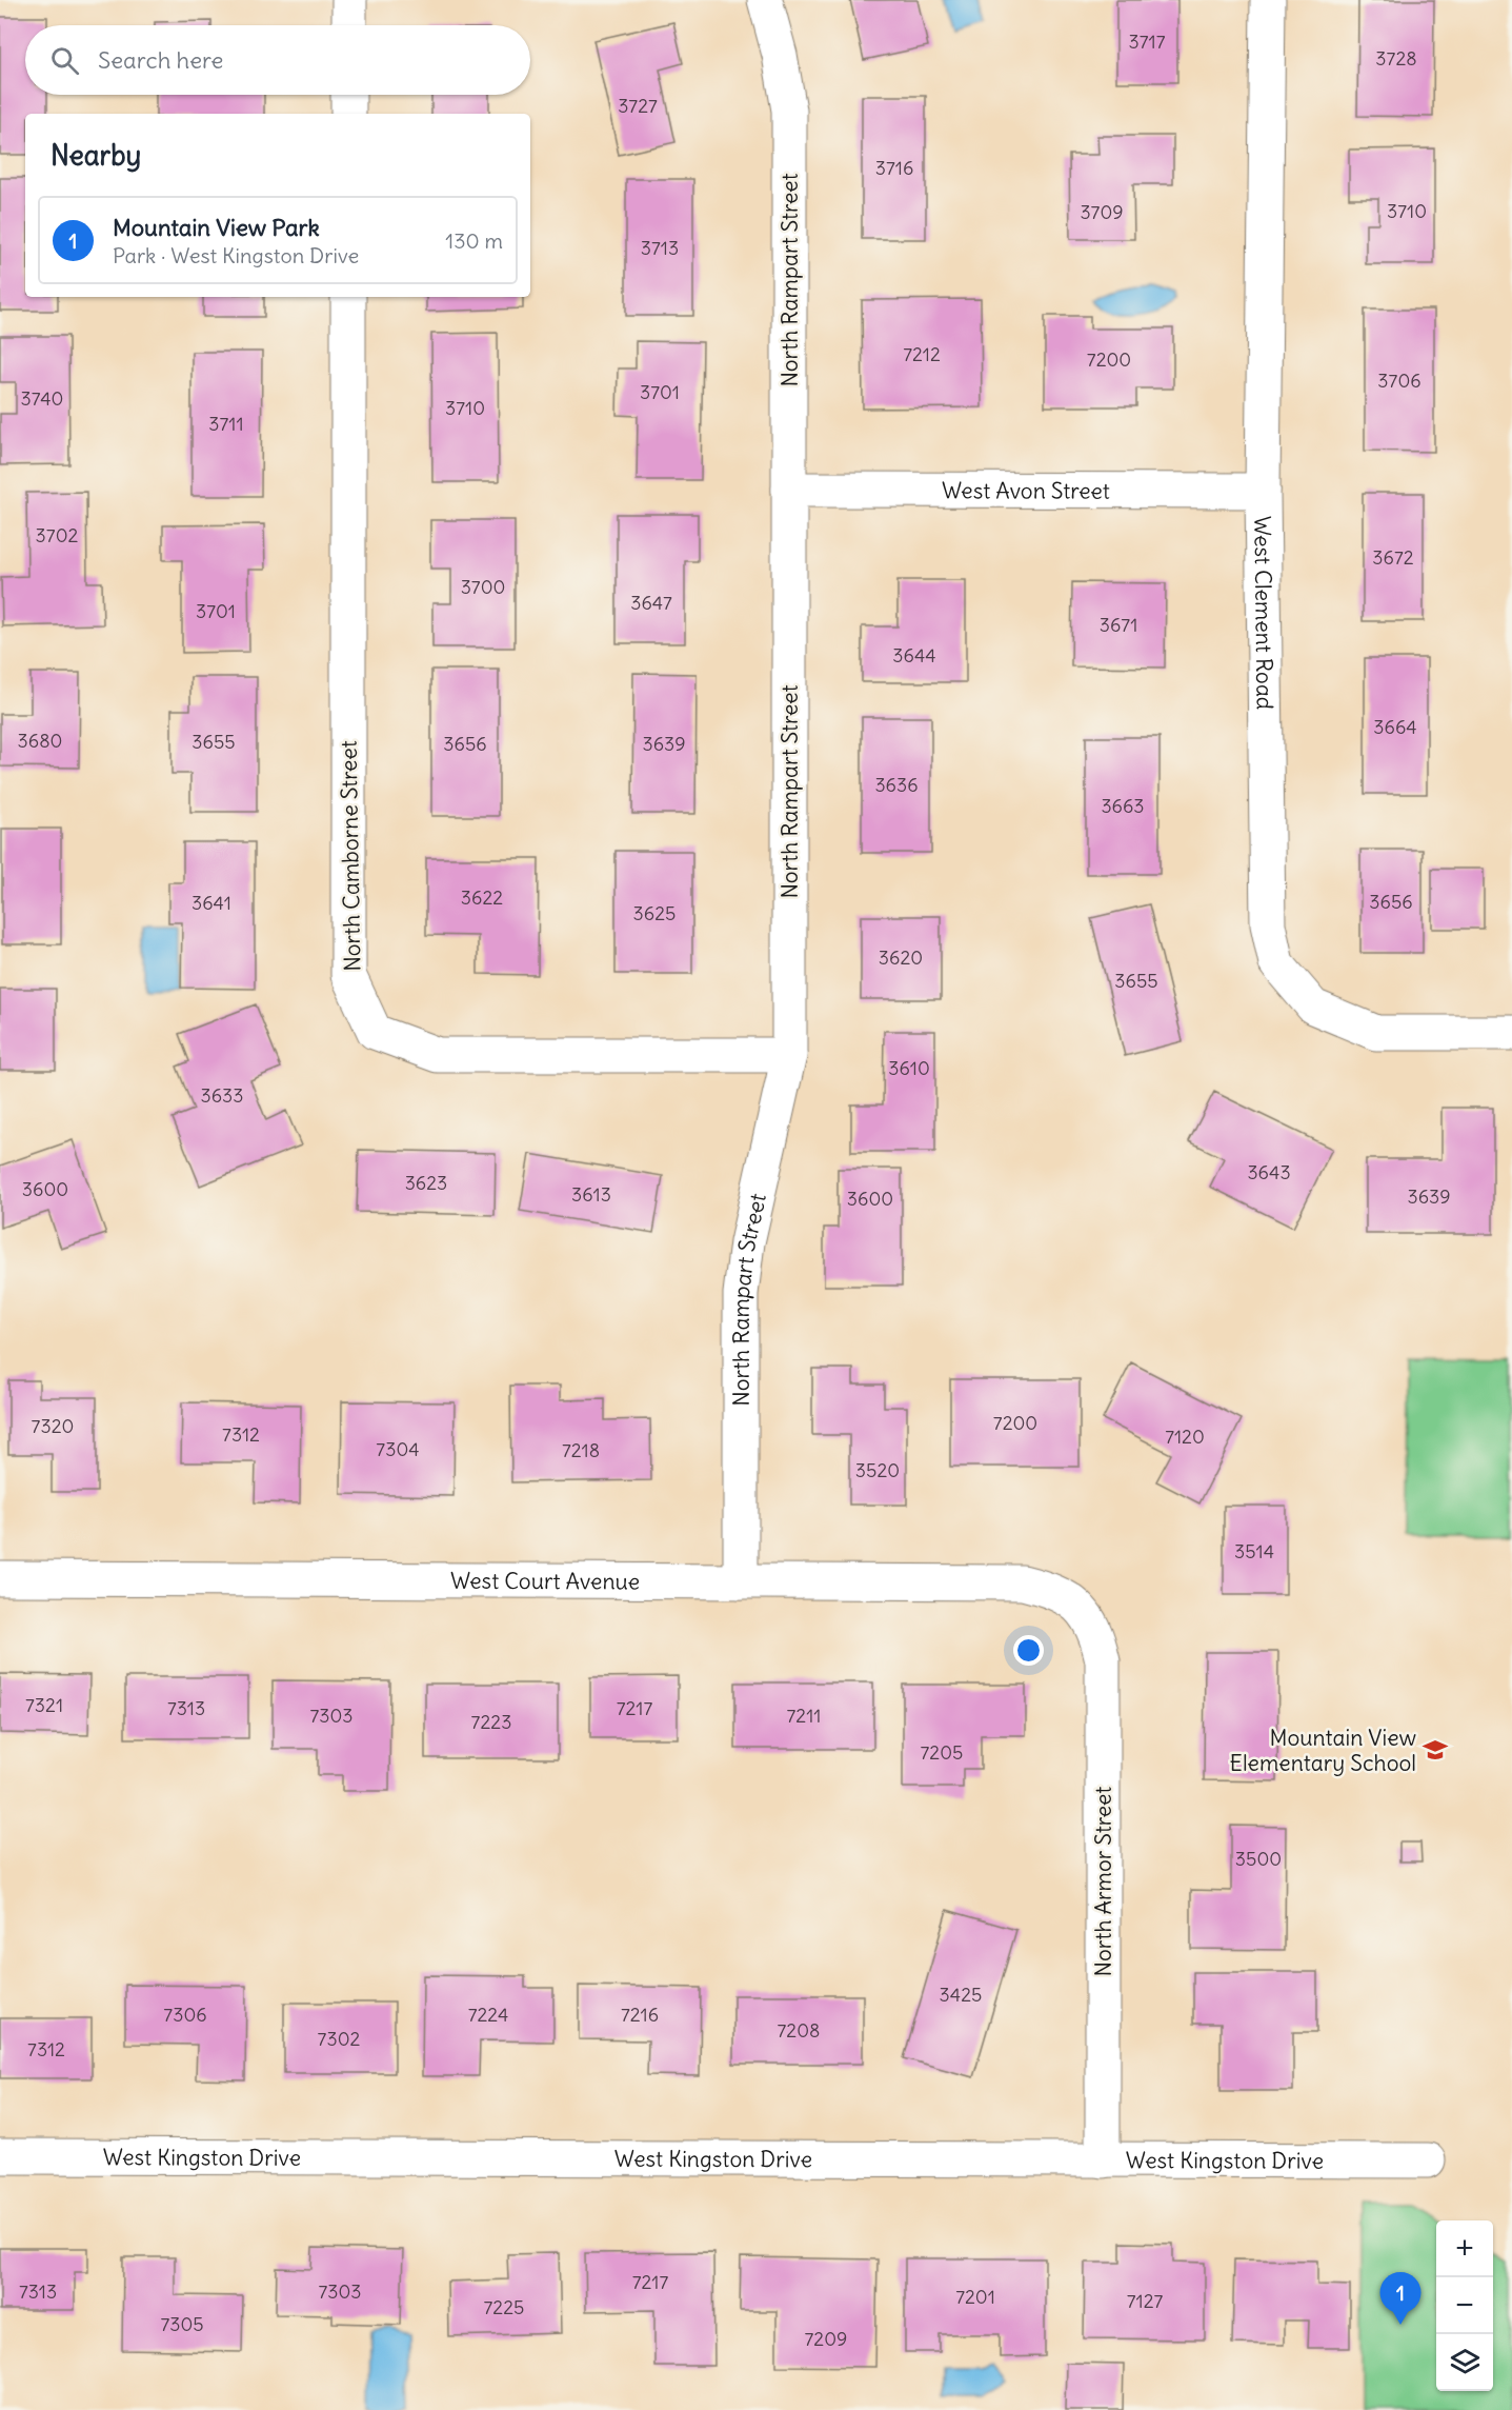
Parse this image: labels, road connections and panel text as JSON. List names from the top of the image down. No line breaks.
{"streets":{"street":["North Rampart Street","West Avon Street","West Clement Road","North Camborne Street","West Court Avenue","North Armor Street","West Kingston Drive"]},"crossings":[["North Rampart Street","West Avon Street"],["North Rampart Street","North Camborne Street"],["North Rampart Street","West Court Avenue"],["West Avon Street","West Clement Road"],["West Court Avenue","North Armor Street"],["North Armor Street","West Kingston Drive"]],"places":{"school or university":["Mountain View Elementary School"]},"house_numbers":["3717","3728","3727","3716","3710","3709","3713","7212","7200","3706","3701","3740","3710","3711","3702","3672","3700","3647","3701","3671","3644","3664","3680","3655","3656","3639","3636","3663","3622","3656","3641","3625","3620","3655","3610","3633","3643","3623","3600","3613","3639","3600","7200","7320","7312","7120","7304","7218","3520","3514","7321","7313","7217","7303","7211","7223","7205","3500","3425","7306","7224","7216","7208","7302","7312","7217","7313","7303","7201","7127","7225","7305","7209"],"page":{"search":"Search here","heading":"Nearby","list":[{"mark":"1","name":"Mountain View Park","note":"Park · West Kingston Drive","value":"130 m"}],"map_buttons":["+","−"],"pins":"1"}}
